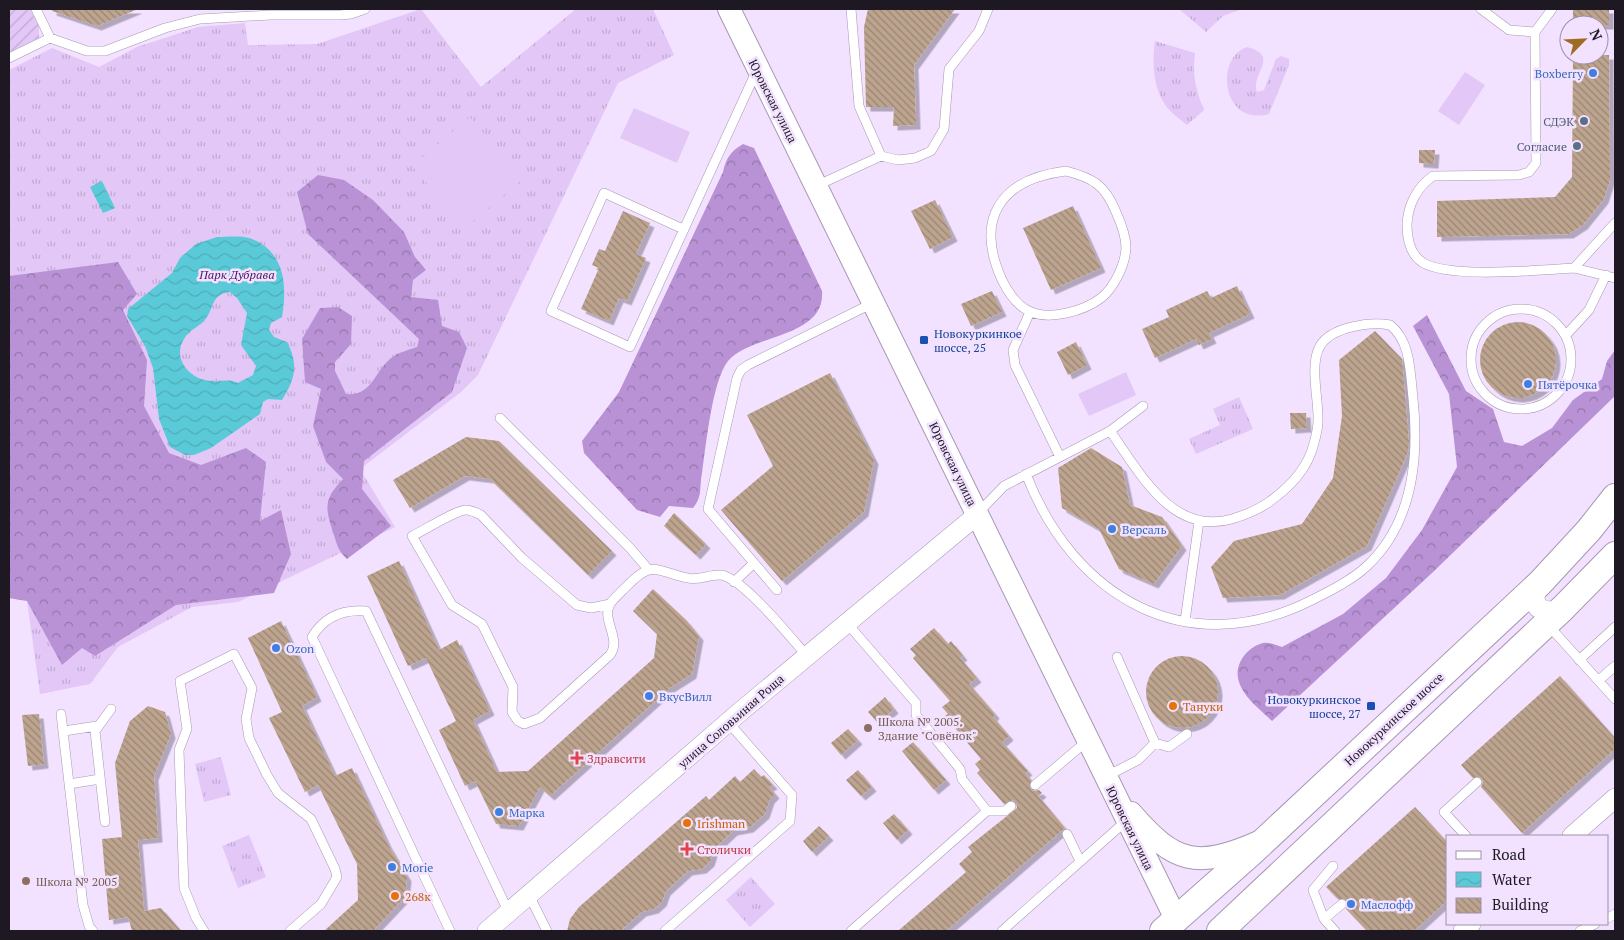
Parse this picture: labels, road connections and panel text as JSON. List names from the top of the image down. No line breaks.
{"streets":{"main road":["Новокуркинское шоссе"],"street":["Юровская улица","улица Соловьиная Роща"]},"crossings":[["Юровская улица","Новокуркинское шоссе"],["Юровская улица","улица Соловьиная Роща"]],"parks":["Парк Дубрава"],"places":{"other":["Boxberry","СДЭК","Согласие","Пятёрочка","Версаль","Ozon","ВкусВилл","Тануки","Школа № 2005. Здание \"Совёнок\"","Марка","Irishman","Morie","Школа № 2005","268к","Маслофф"],"transit":["Новокуркинкое шоссе, 25","Новокуркинское шоссе, 27"],"health":["Здравсити","Столички"]},"legend":["Road","Water","Building"],"north":"top right"}
